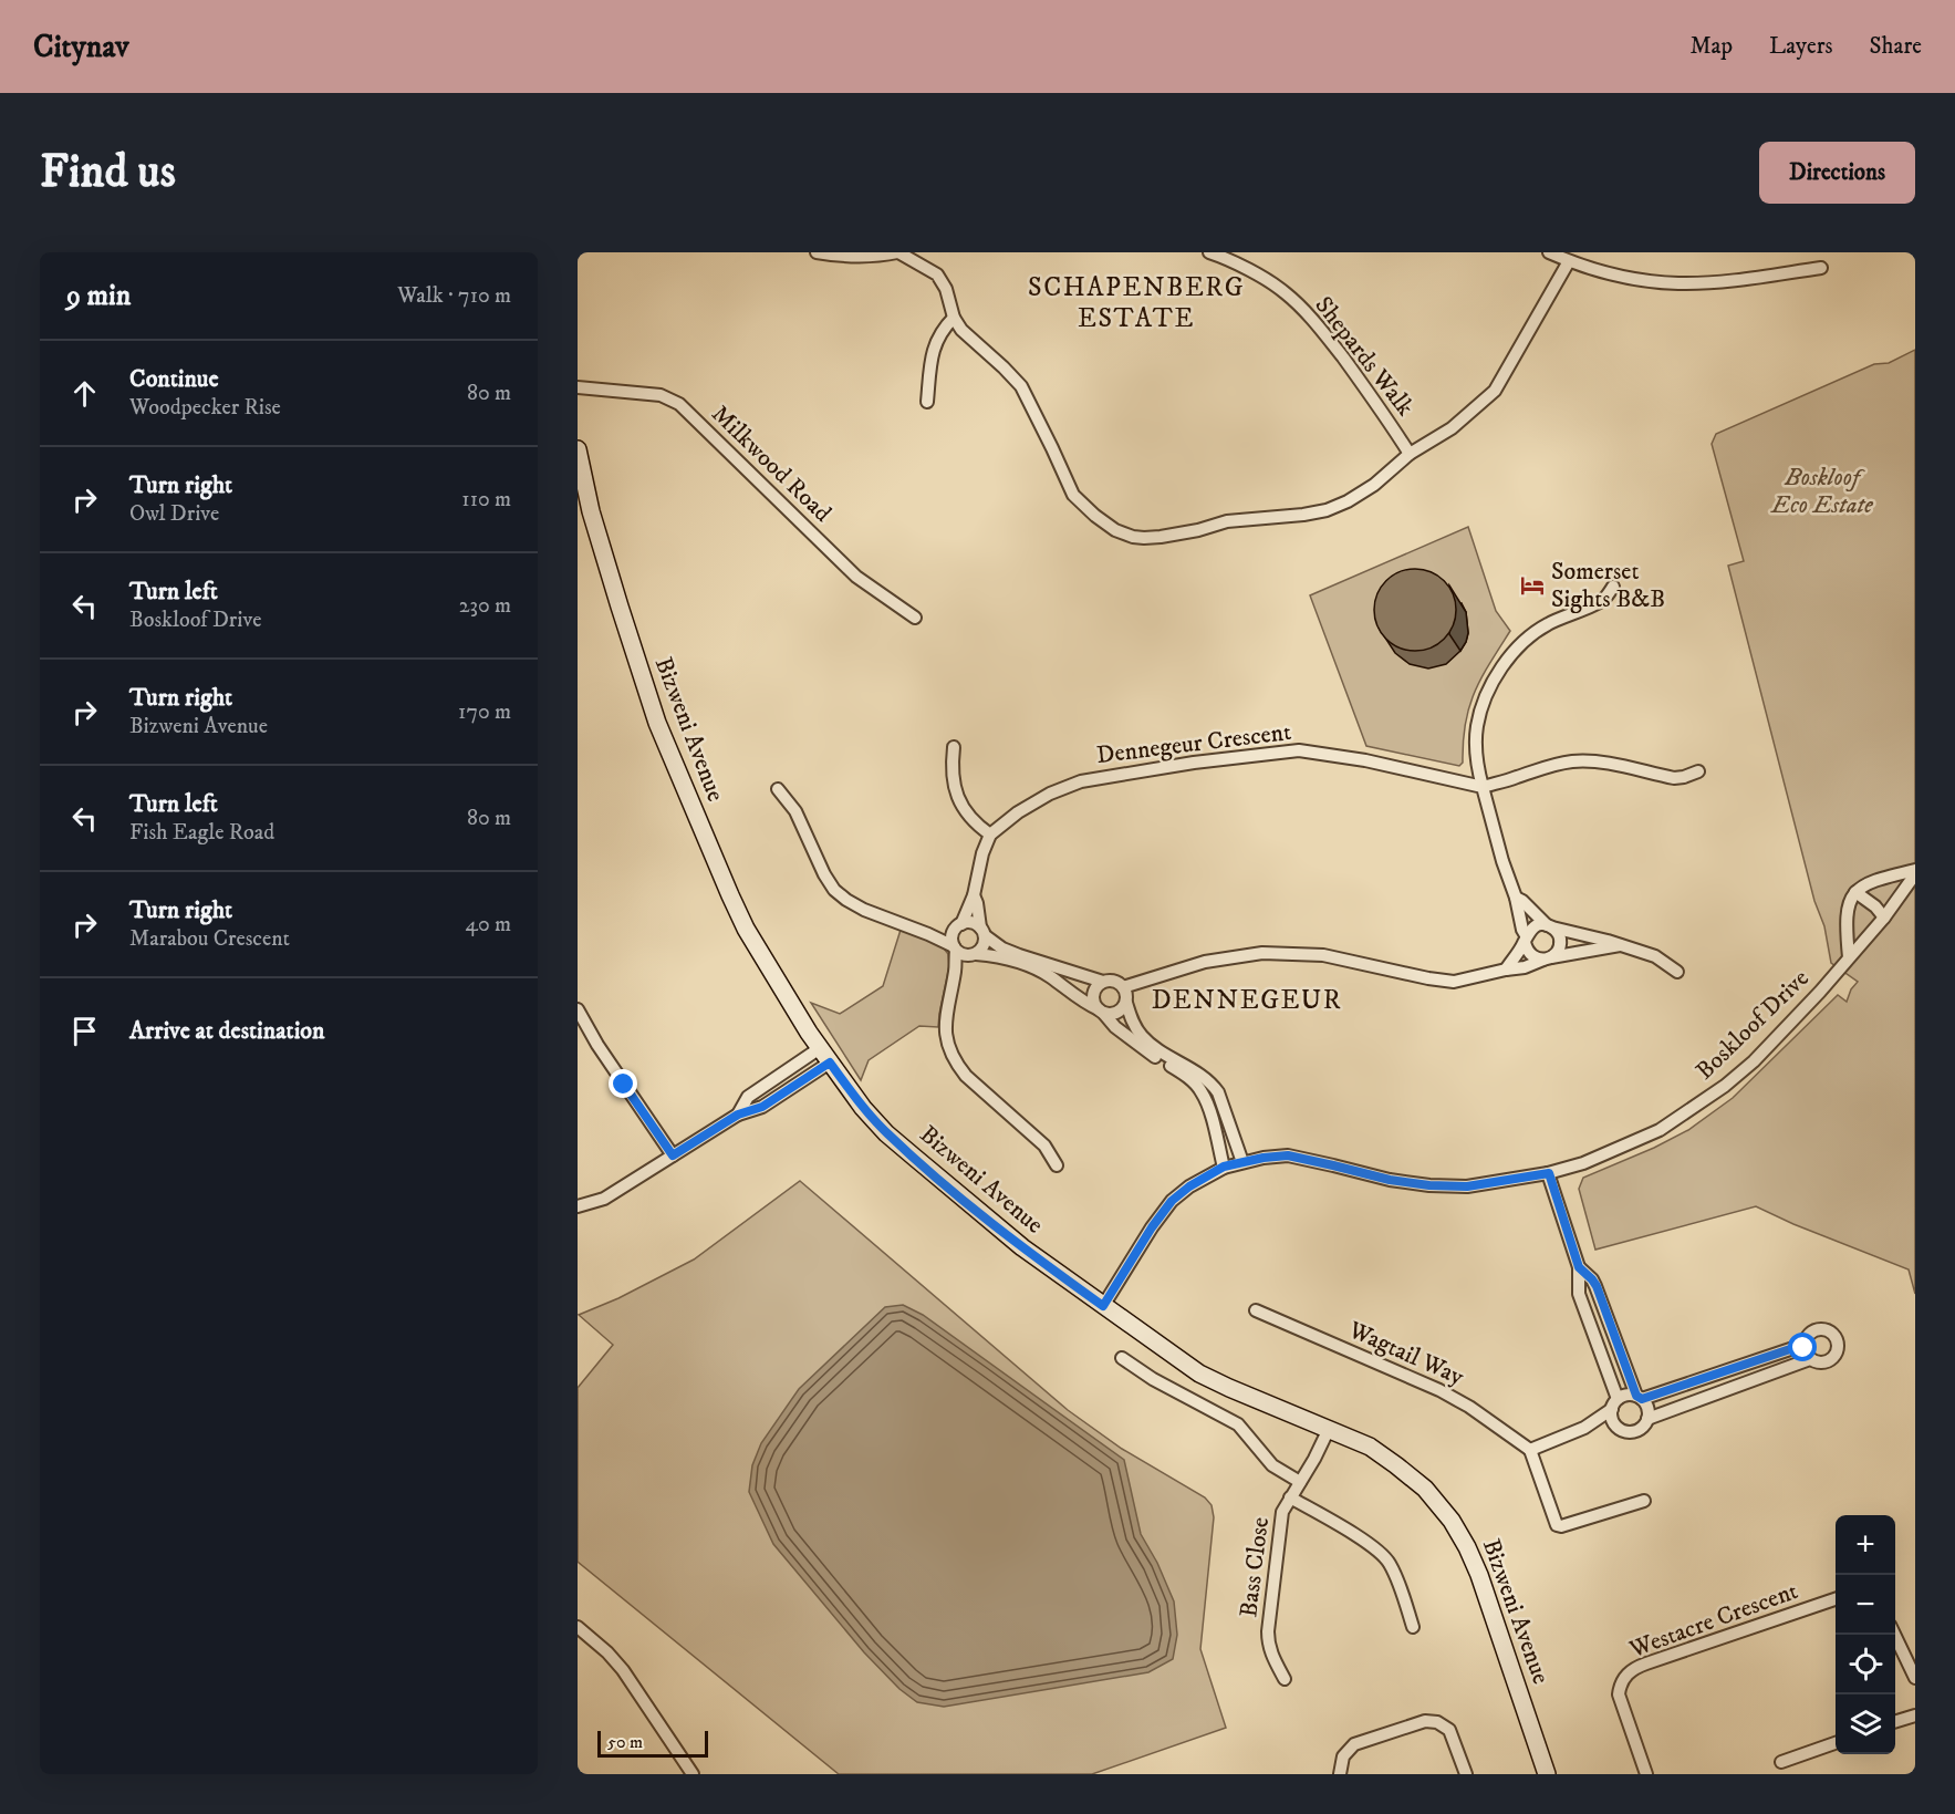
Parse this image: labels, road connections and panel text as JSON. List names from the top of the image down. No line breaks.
{"streets":{"street":["Shepards Walk","Milkwood Road","Bizweni Avenue","Dennegeur Crescent","Boskloof Drive","Wagtail Way","Bass Close","Westacre Crescent"]},"crossings":[["Bizweni Avenue","Boskloof Drive"],["Bizweni Avenue","Bass Close"]],"districts":["SCHAPENBERG ESTATE","DENNEGEUR"],"parks":["Boskloof Eco Estate"],"places":{"hotel":["Somerset Sights B&B"]},"scale_bar":"50 m","page":{"header":"Citynav","nav":["Map","Layers","Share"],"buttons":"Directions","title":"Find us","heading":["9 min","Walk · 710 m"],"list":[["Continue","Woodpecker Rise","80 m"],["Turn right","Owl Drive","110 m"],["Turn left","Boskloof Drive","230 m"],["Turn right","Bizweni Avenue","170 m"],["Turn left","Fish Eagle Road","80 m"],["Turn right","Marabou Crescent","40 m"],"Arrive at destination"],"map_buttons":["+","−"],"scale":"50 m"}}
